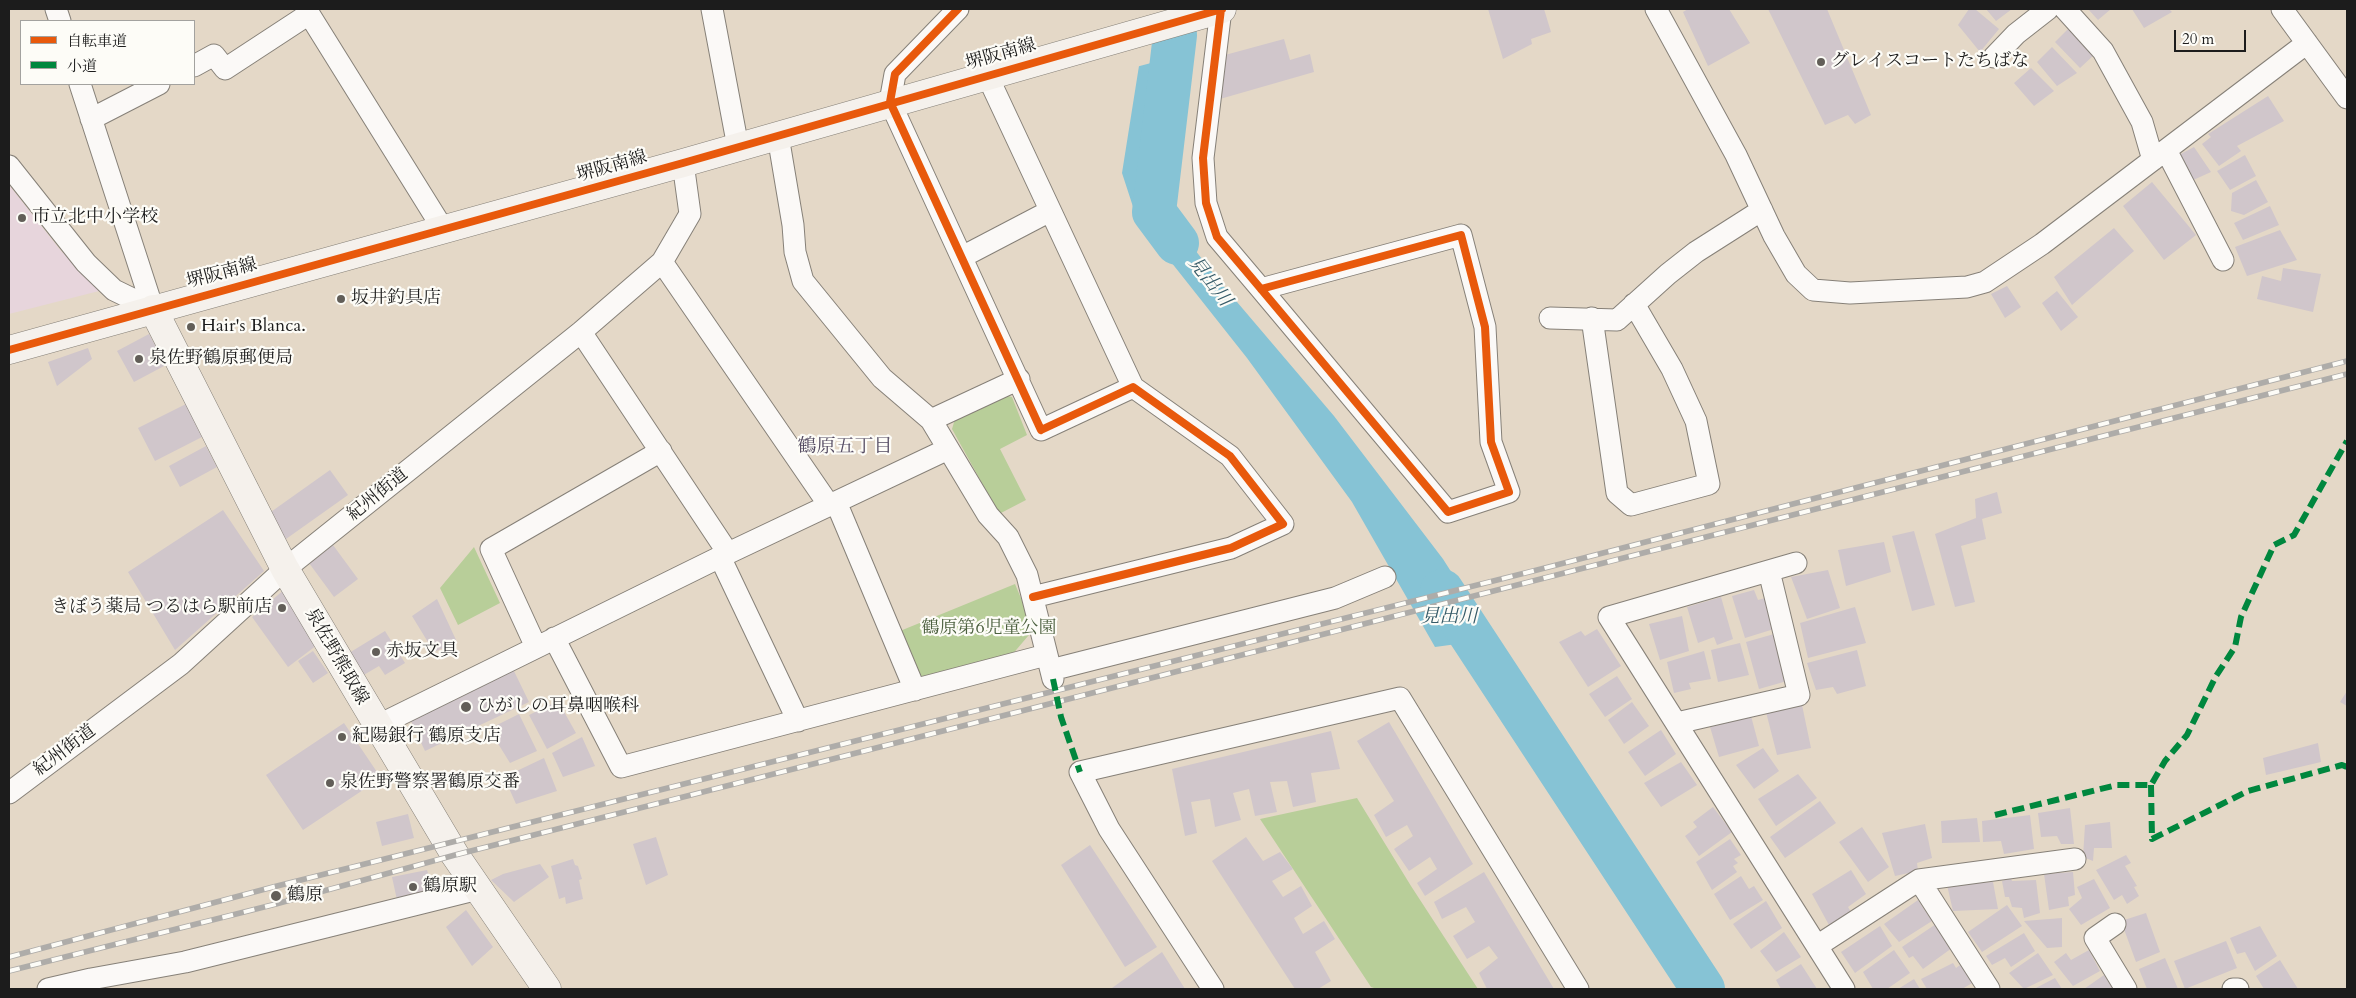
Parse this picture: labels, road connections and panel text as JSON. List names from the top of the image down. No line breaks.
{"streets":{"main road":["堺阪南線","泉佐野熊取線"],"street":["紀州街道"]},"crossings":[["堺阪南線","紀州街道"],["堺阪南線","泉佐野熊取線"],["紀州街道","泉佐野熊取線"]],"districts":["鶴原五丁目"],"water":["見出川"],"parks":["鶴原第6児童公園"],"places":["グレイスコートたちばな","市立北中小学校","坂井釣具店","Hair's Blanca.","泉佐野鶴原郵便局","きぼう薬局 つるはら駅前店","赤坂文具","ひがしの耳鼻咽喉科","紀陽銀行 鶴原支店","泉佐野警察署鶴原交番","鶴原駅","鶴原"],"legend":["自転車道","小道"],"scale_bar":"20 m"}
